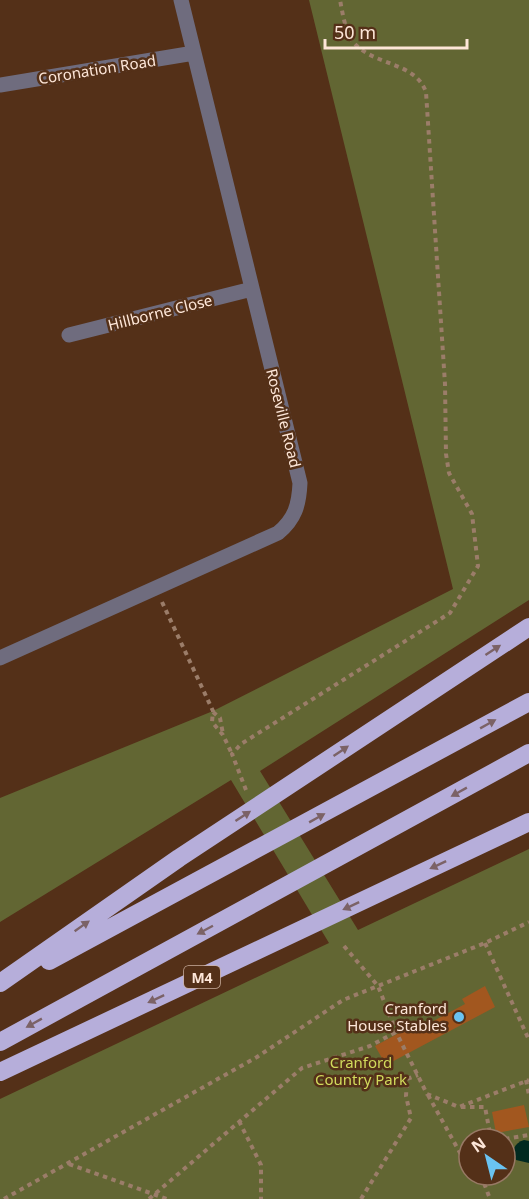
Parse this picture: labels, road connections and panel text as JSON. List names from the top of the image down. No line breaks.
{"streets":{"highway":["M4"],"street":["Coronation Road","Hillborne Close","Roseville Road"]},"crossings":[["Coronation Road","Roseville Road"],["Hillborne Close","Roseville Road"]],"parks":["Cranford Country Park"],"places":["Cranford House Stables"],"scale_bar":"50 m","north":"top left"}
